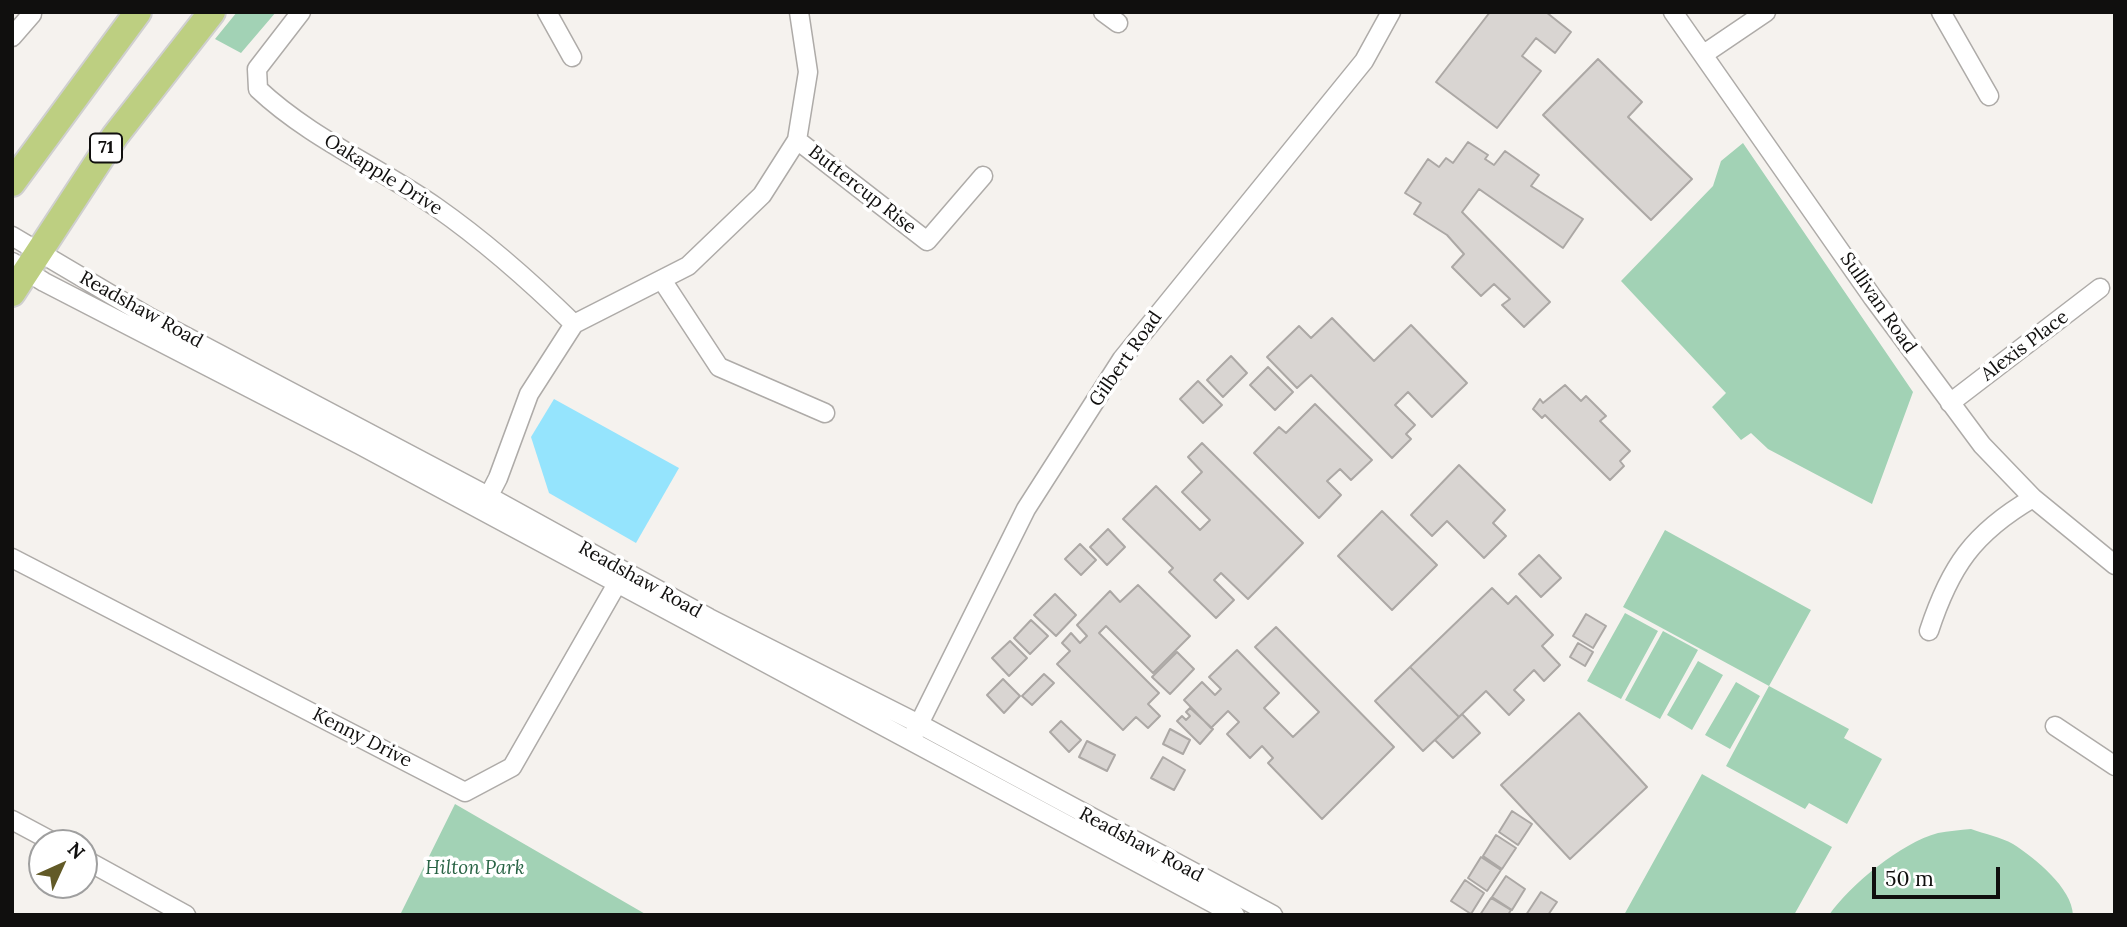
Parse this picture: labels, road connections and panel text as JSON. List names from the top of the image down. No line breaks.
{"streets":{"highway":["71"],"street":["Oakapple Drive","Buttercup Rise","Sullivan Road","Readshaw Road","Alexis Place","Gilbert Road","Kenny Drive"]},"crossings":[["71","Readshaw Road"],["Sullivan Road","Alexis Place"],["Readshaw Road","Gilbert Road"],["Readshaw Road","Kenny Drive"]],"parks":["Hilton Park"],"scale_bar":"50 m","north":"top right"}
